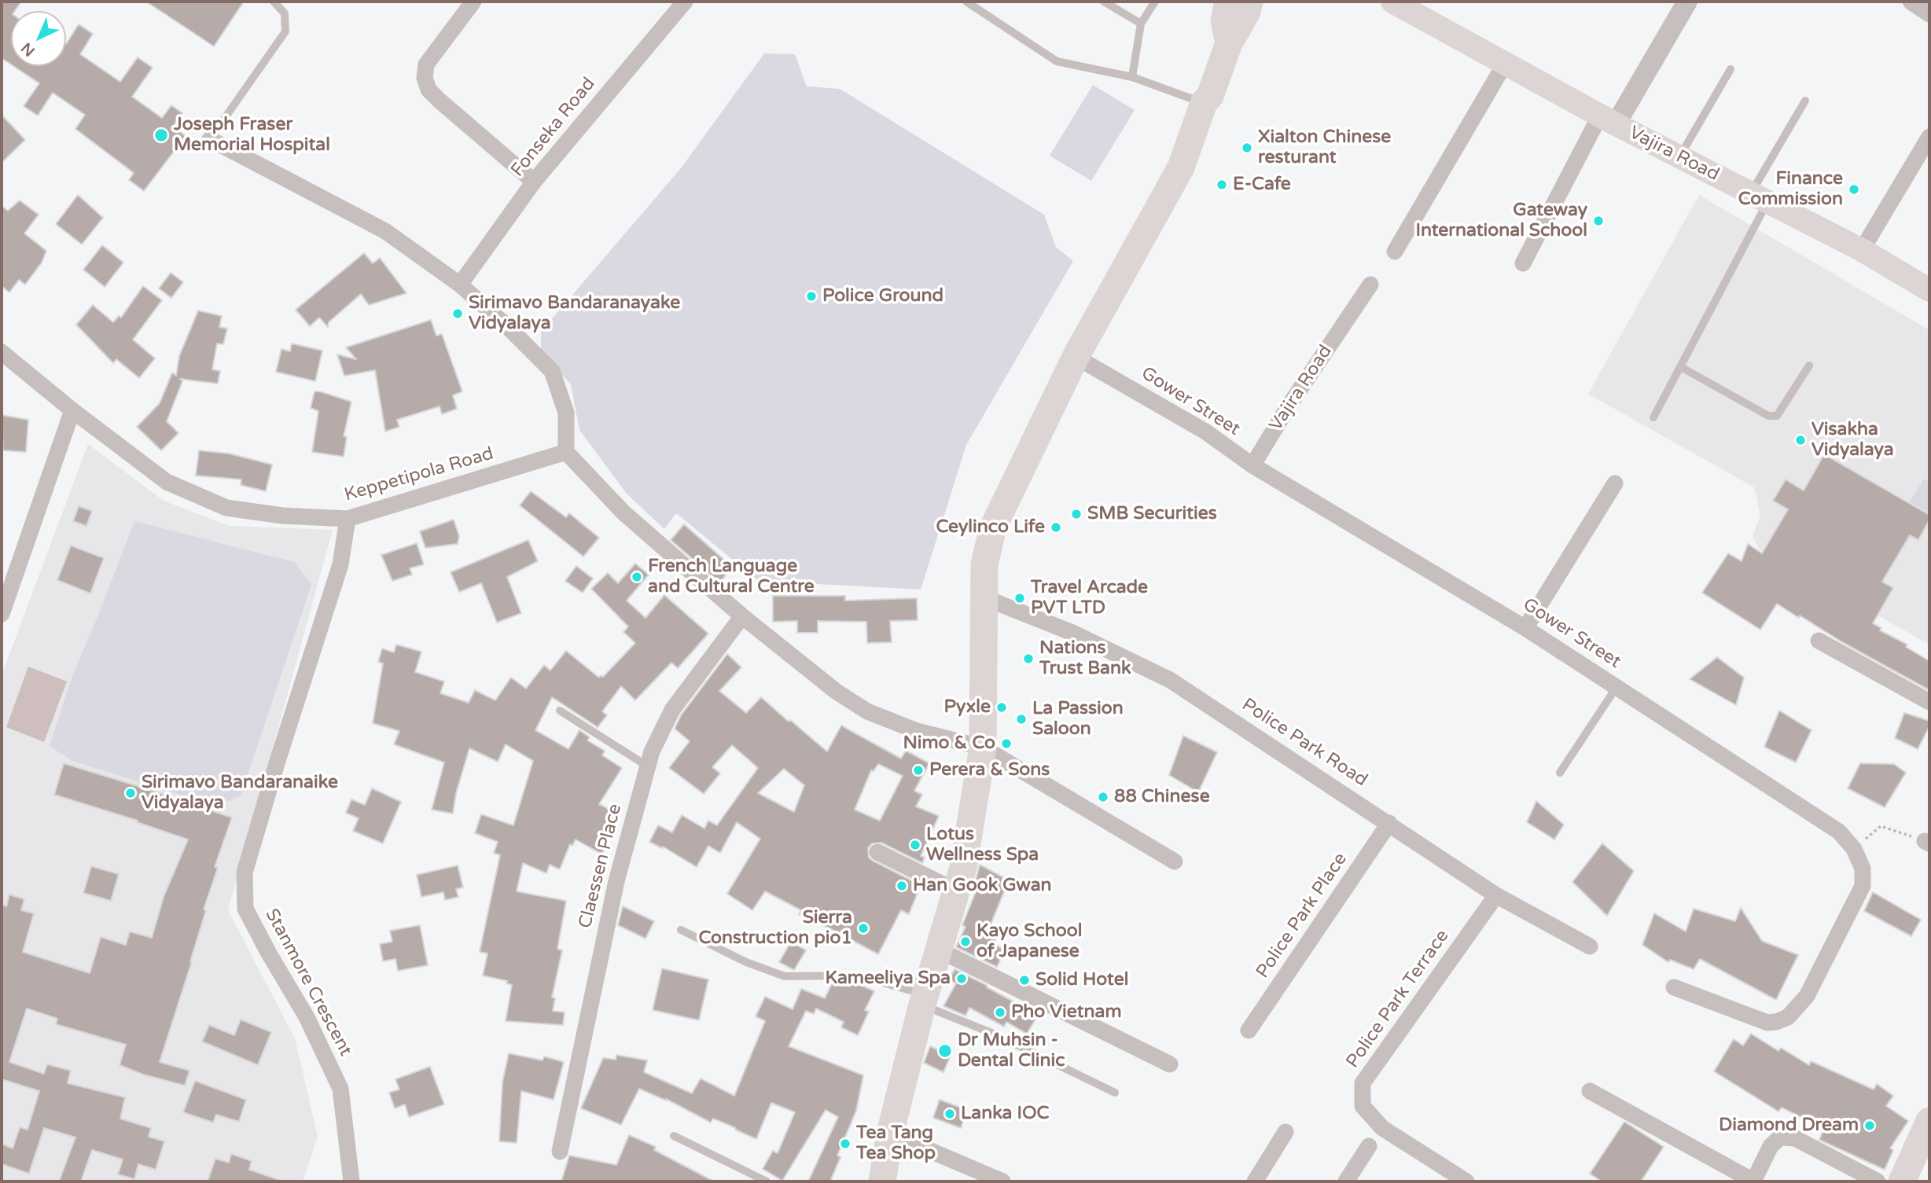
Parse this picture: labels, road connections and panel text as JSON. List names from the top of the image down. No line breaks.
{"streets":{"main road":["Vajira Road"],"street":["Fonseka Road","Gower Street","Keppetipola Road","Police Park Road","Claessen Place","Police Park Place","Stanmore Crescent","Police Park Terrace"]},"crossings":[["Vajira Road","Gower Street"],["Keppetipola Road","Stanmore Crescent"],["Police Park Road","Police Park Place"],["Police Park Road","Police Park Terrace"]],"places":["Joseph Fraser Memorial Hospital","Xialton Chinese resturant","E-Cafe","Finance Commission","Gateway International School","Police Ground","Sirimavo Bandaranayake Vidyalaya","Visakha Vidyalaya","SMB Securities","Ceylinco Life","French Language and Cultural Centre","Travel Arcade PVT LTD","Nations Trust Bank","Pyxle","La Passion Saloon","Nimo & Co","Perera & Sons","Sirimavo Bandaranaike Vidyalaya","88 Chinese","Lotus Wellness Spa","Han Gook Gwan","Sierra Construction pio1","Kayo School of Japanese","Kameeliya Spa","Solid Hotel","Pho Vietnam","Dr Muhsin - Dental Clinic","Lanka IOC","Diamond Dream","Tea Tang Tea Shop"],"north":"bottom left"}
